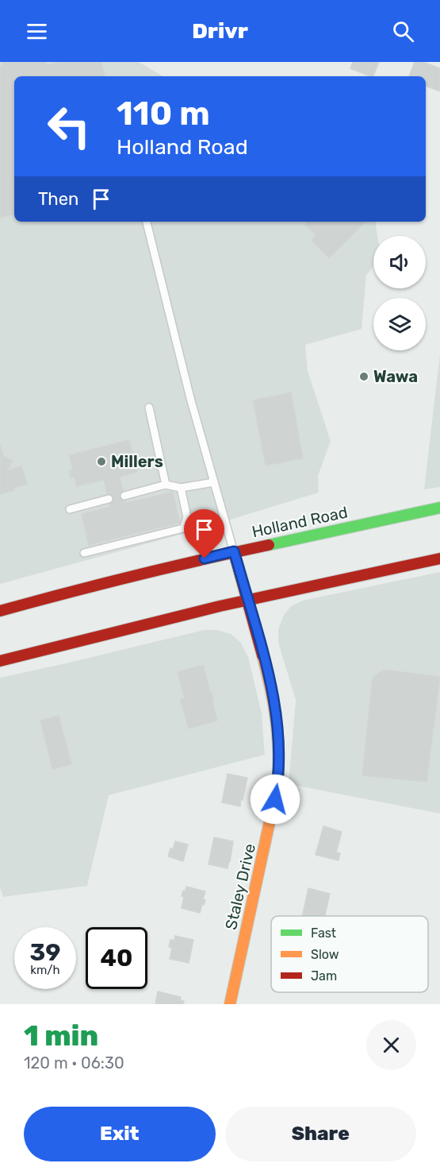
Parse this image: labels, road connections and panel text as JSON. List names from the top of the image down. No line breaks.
{"streets":{"main road":["Holland Road","Staley Drive"]},"crossings":[["Holland Road","Staley Drive"]],"places":["Wawa","Millers"],"legend":["Fast","Slow","Jam"],"page":{"header":"Drivr","turn":["110 m","Holland Road"],"then":"Then","speed":"39 km/h","limit":"40","heading":["1 min","120 m · 06:30"],"buttons":["Exit","Share"]}}
